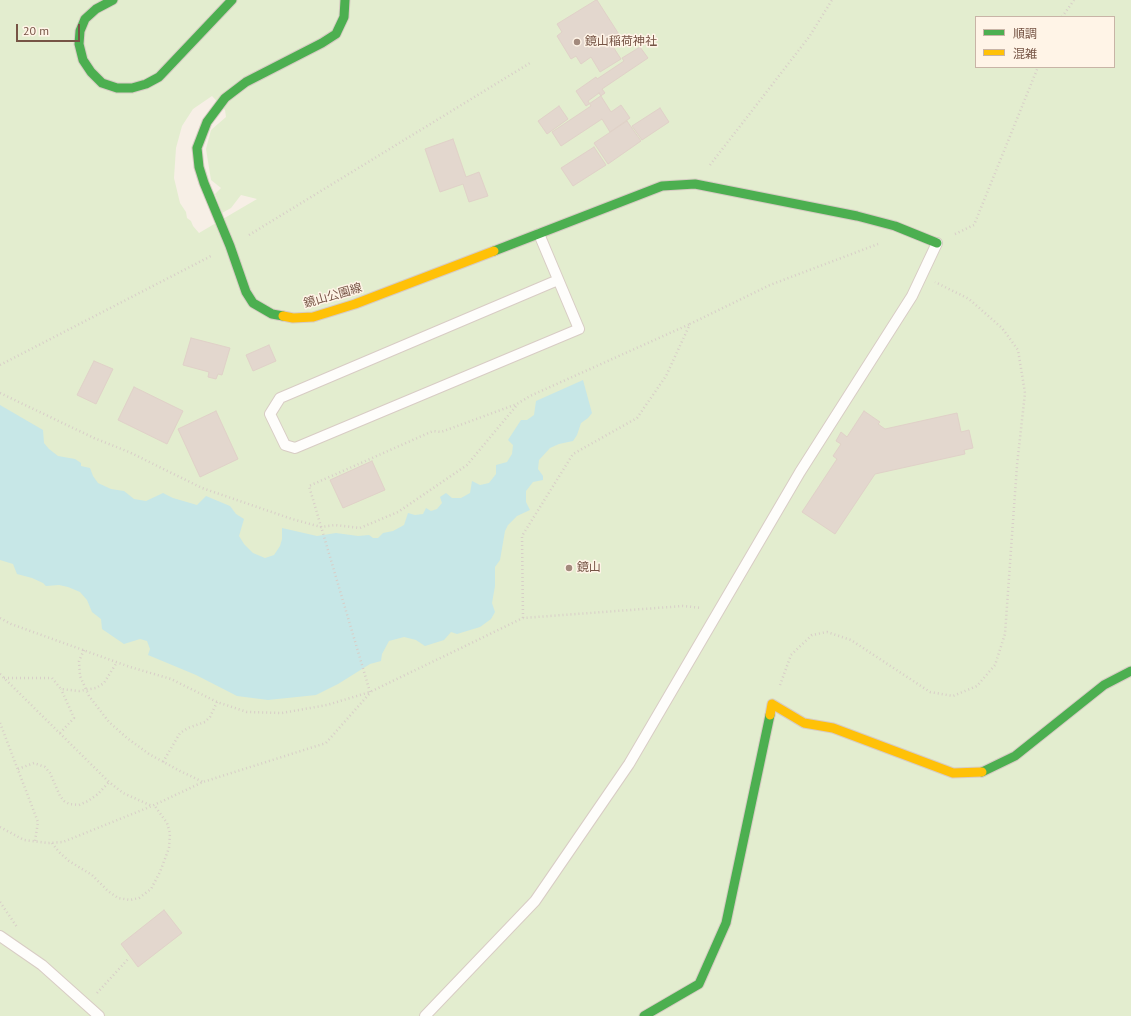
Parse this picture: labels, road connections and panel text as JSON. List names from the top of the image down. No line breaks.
{"streets":{"main road":["鏡山公園線"]},"places":["鏡山稲荷神社","鏡山"],"legend":["順調","混雑"],"scale_bar":"20 m"}
